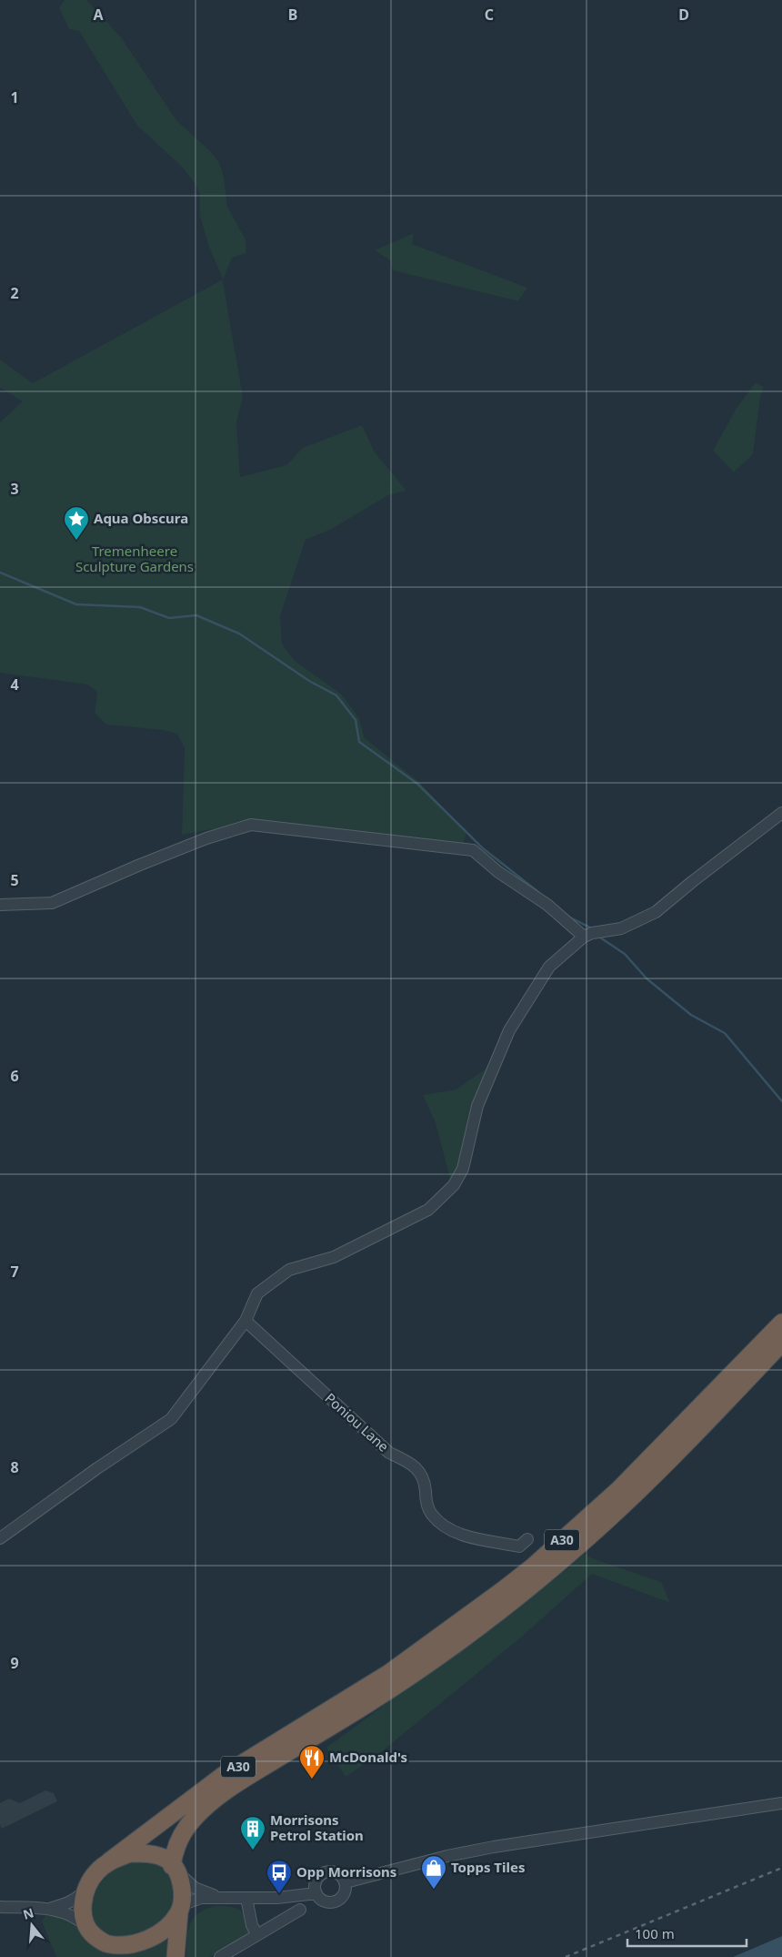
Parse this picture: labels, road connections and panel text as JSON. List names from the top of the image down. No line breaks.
{"streets":{"highway":["A30"],"street":["Poniou Lane"]},"parks":["Tremenheere Sculpture Gardens"],"places":{"place":["Aqua Obscura"],"restaurant":["McDonald's"],"building":["Morrisons Petrol Station"],"shop":["Topps Tiles"],"bus stop":["Opp Morrisons"]},"scale_bar":"100 m","north":"top","grid":{"columns":["A","B","C","D"],"rows":["1","2","3","4","5","6","7","8","9"]}}
